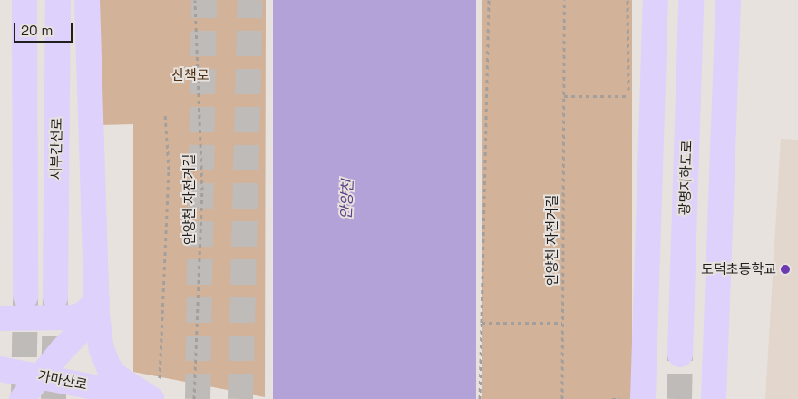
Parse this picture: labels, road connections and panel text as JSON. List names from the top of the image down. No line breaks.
{"streets":{"main road":["서부간선로","광명지하도로","가마산로"],"path":["안양천 자전거길"]},"water":["안양천"],"parks":["산책로"],"places":["도덕초등학교"],"scale_bar":"20 m"}
